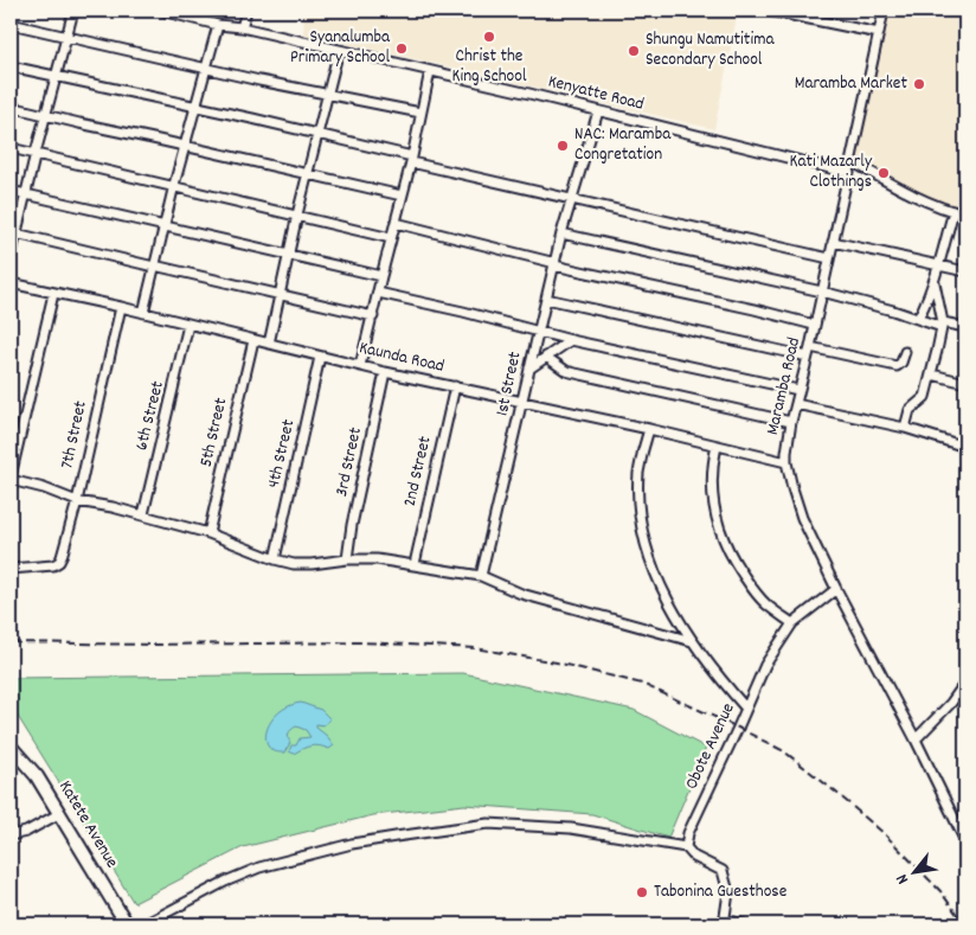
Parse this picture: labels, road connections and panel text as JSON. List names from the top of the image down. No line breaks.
{"streets":{"street":["Kenyatte Road","Kaunda Road","1st Street","Maramba Road","6th Street","5th Street","7th Street","4th Street","3rd Street","2nd Street","Obote Avenue","Katete Avenue"]},"crossings":[["Kenyatte Road","1st Street"],["Kenyatte Road","Maramba Road"],["Kaunda Road","1st Street"],["Kaunda Road","Maramba Road"],["Kaunda Road","6th Street"],["Kaunda Road","5th Street"],["Kaunda Road","7th Street"],["Kaunda Road","4th Street"],["Kaunda Road","3rd Street"],["Kaunda Road","2nd Street"],["Maramba Road","Obote Avenue"]],"places":["Christ the King School","Syanalumba Primary School","Shungu Namutitima Secondary School","Maramba Market","NAC: Maramba Congretation","Kati Mazarly Clothings","Tabonina Guesthose"],"north":"bottom left"}
